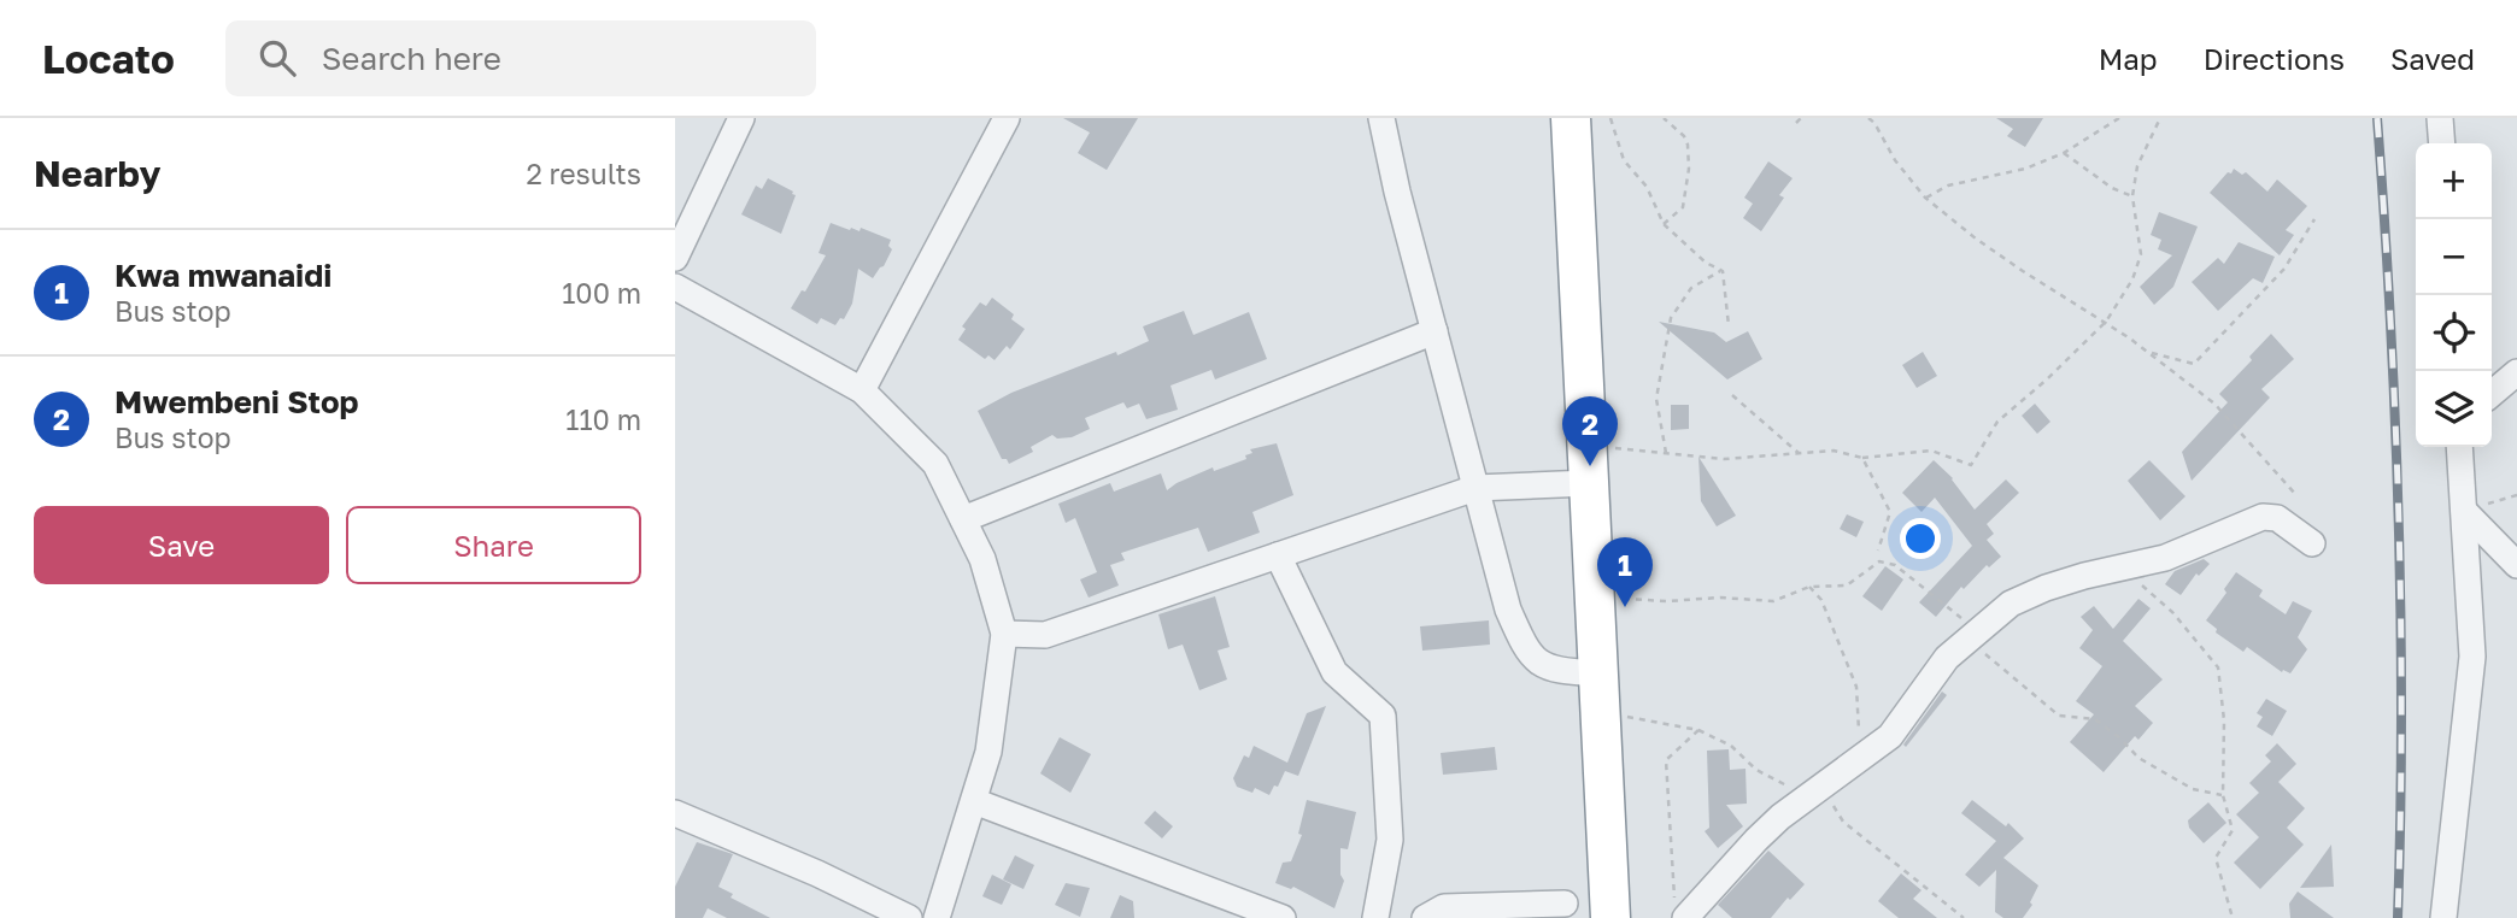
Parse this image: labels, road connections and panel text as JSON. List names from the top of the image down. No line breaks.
{"page":{"header":"Locato","search":"Search here","nav":["Map","Directions","Saved"],"heading":["Nearby","2 results"],"map_buttons":["+","−"],"list":[{"mark":"1","name":"Kwa mwanaidi","note":"Bus stop","value":"100 m"},{"mark":"2","name":"Mwembeni Stop","note":"Bus stop","value":"110 m"}],"pins":["2","1"],"buttons":["Save","Share"]}}
